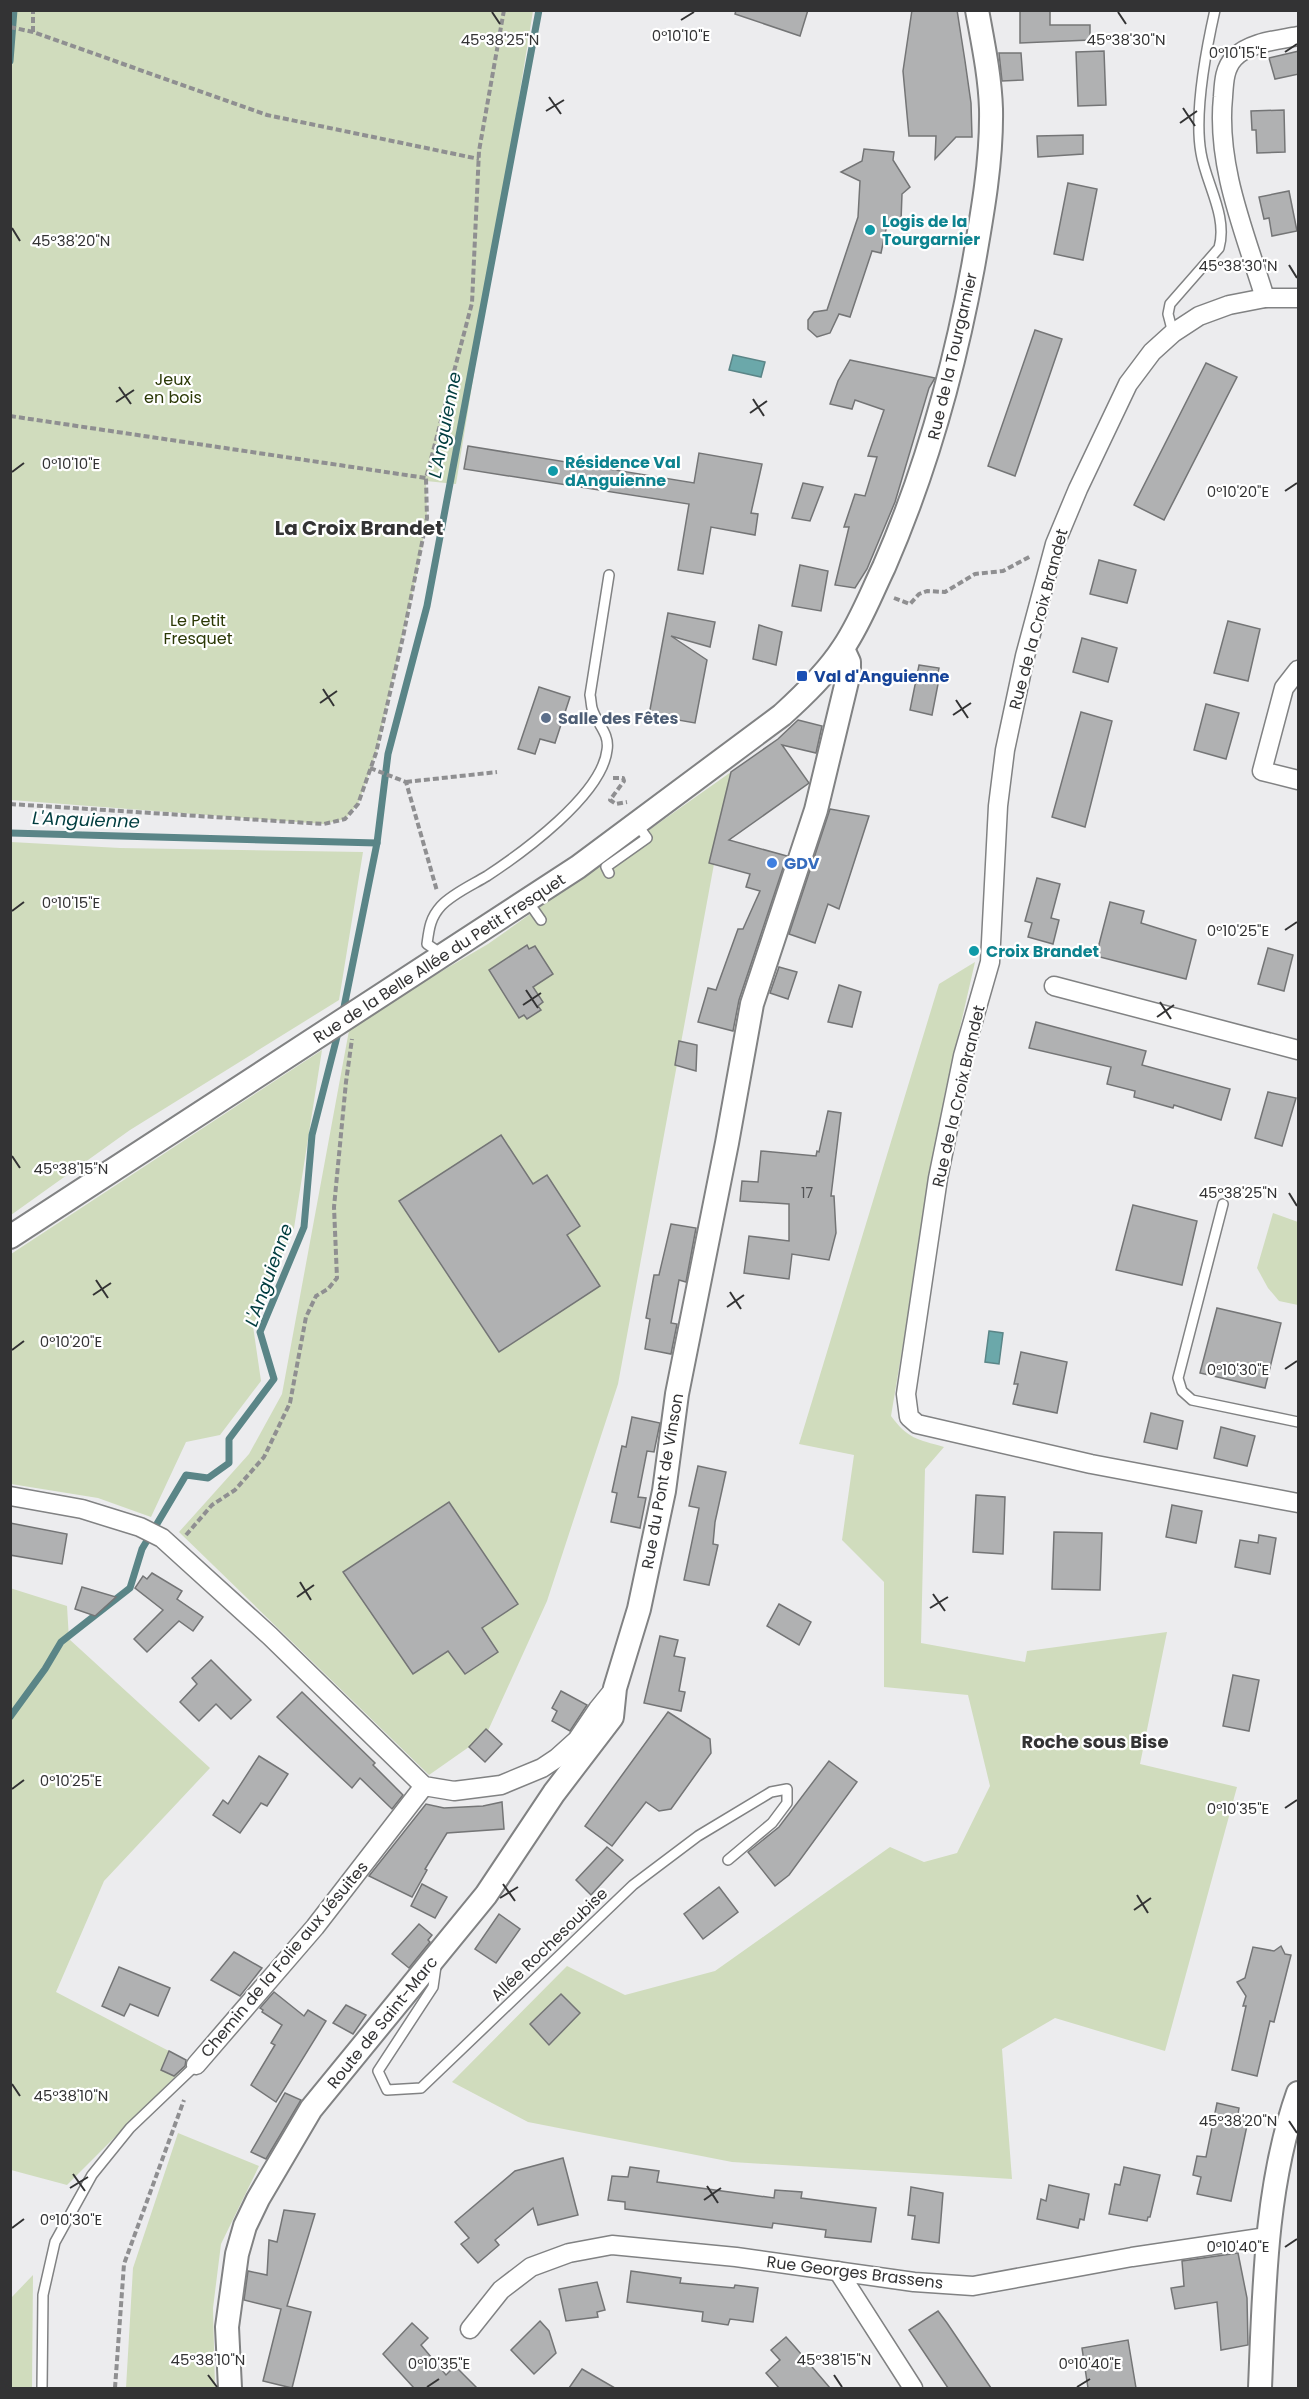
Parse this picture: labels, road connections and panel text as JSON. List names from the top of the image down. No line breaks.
{"streets":{"street":["Rue de la Tourgarnier","Rue de la Croix Brandet","Rue de la Belle Allée du Petit Fresquet","Rue du Pont de Vinson","Chemin de la Folie aux Jésuites","Route de Saint-Marc","Rue Georges Brassens"],"lane":["Allée Rochesoubise"]},"crossings":[["Rue de la Tourgarnier","Rue de la Belle Allée du Petit Fresquet"],["Rue de la Tourgarnier","Rue du Pont de Vinson"],["Rue de la Belle Allée du Petit Fresquet","Rue du Pont de Vinson"],["Rue du Pont de Vinson","Chemin de la Folie aux Jésuites"],["Rue du Pont de Vinson","Route de Saint-Marc"],["Allée Rochesoubise","Route de Saint-Marc"]],"districts":["La Croix Brandet","Roche sous Bise"],"water":["L'Anguienne"],"parks":["Jeux en bois","Le Petit Fresquet"],"places":{"other":["Logis de la Tourgarnier","Résidence Val dAnguienne","Salle des Fêtes","GDV","Croix Brandet"],"transit":["Val d'Anguienne"]},"house_numbers":["17"],"coordinates":["0°10'10\"E","45°38'30\"N","45°38'25\"N","0°10'15\"E","45°38'20\"N","0°10'20\"E","0°10'25\"E","45°38'15\"N","0°10'30\"E","0°10'35\"E","45°38'10\"N","0°10'40\"E"]}
